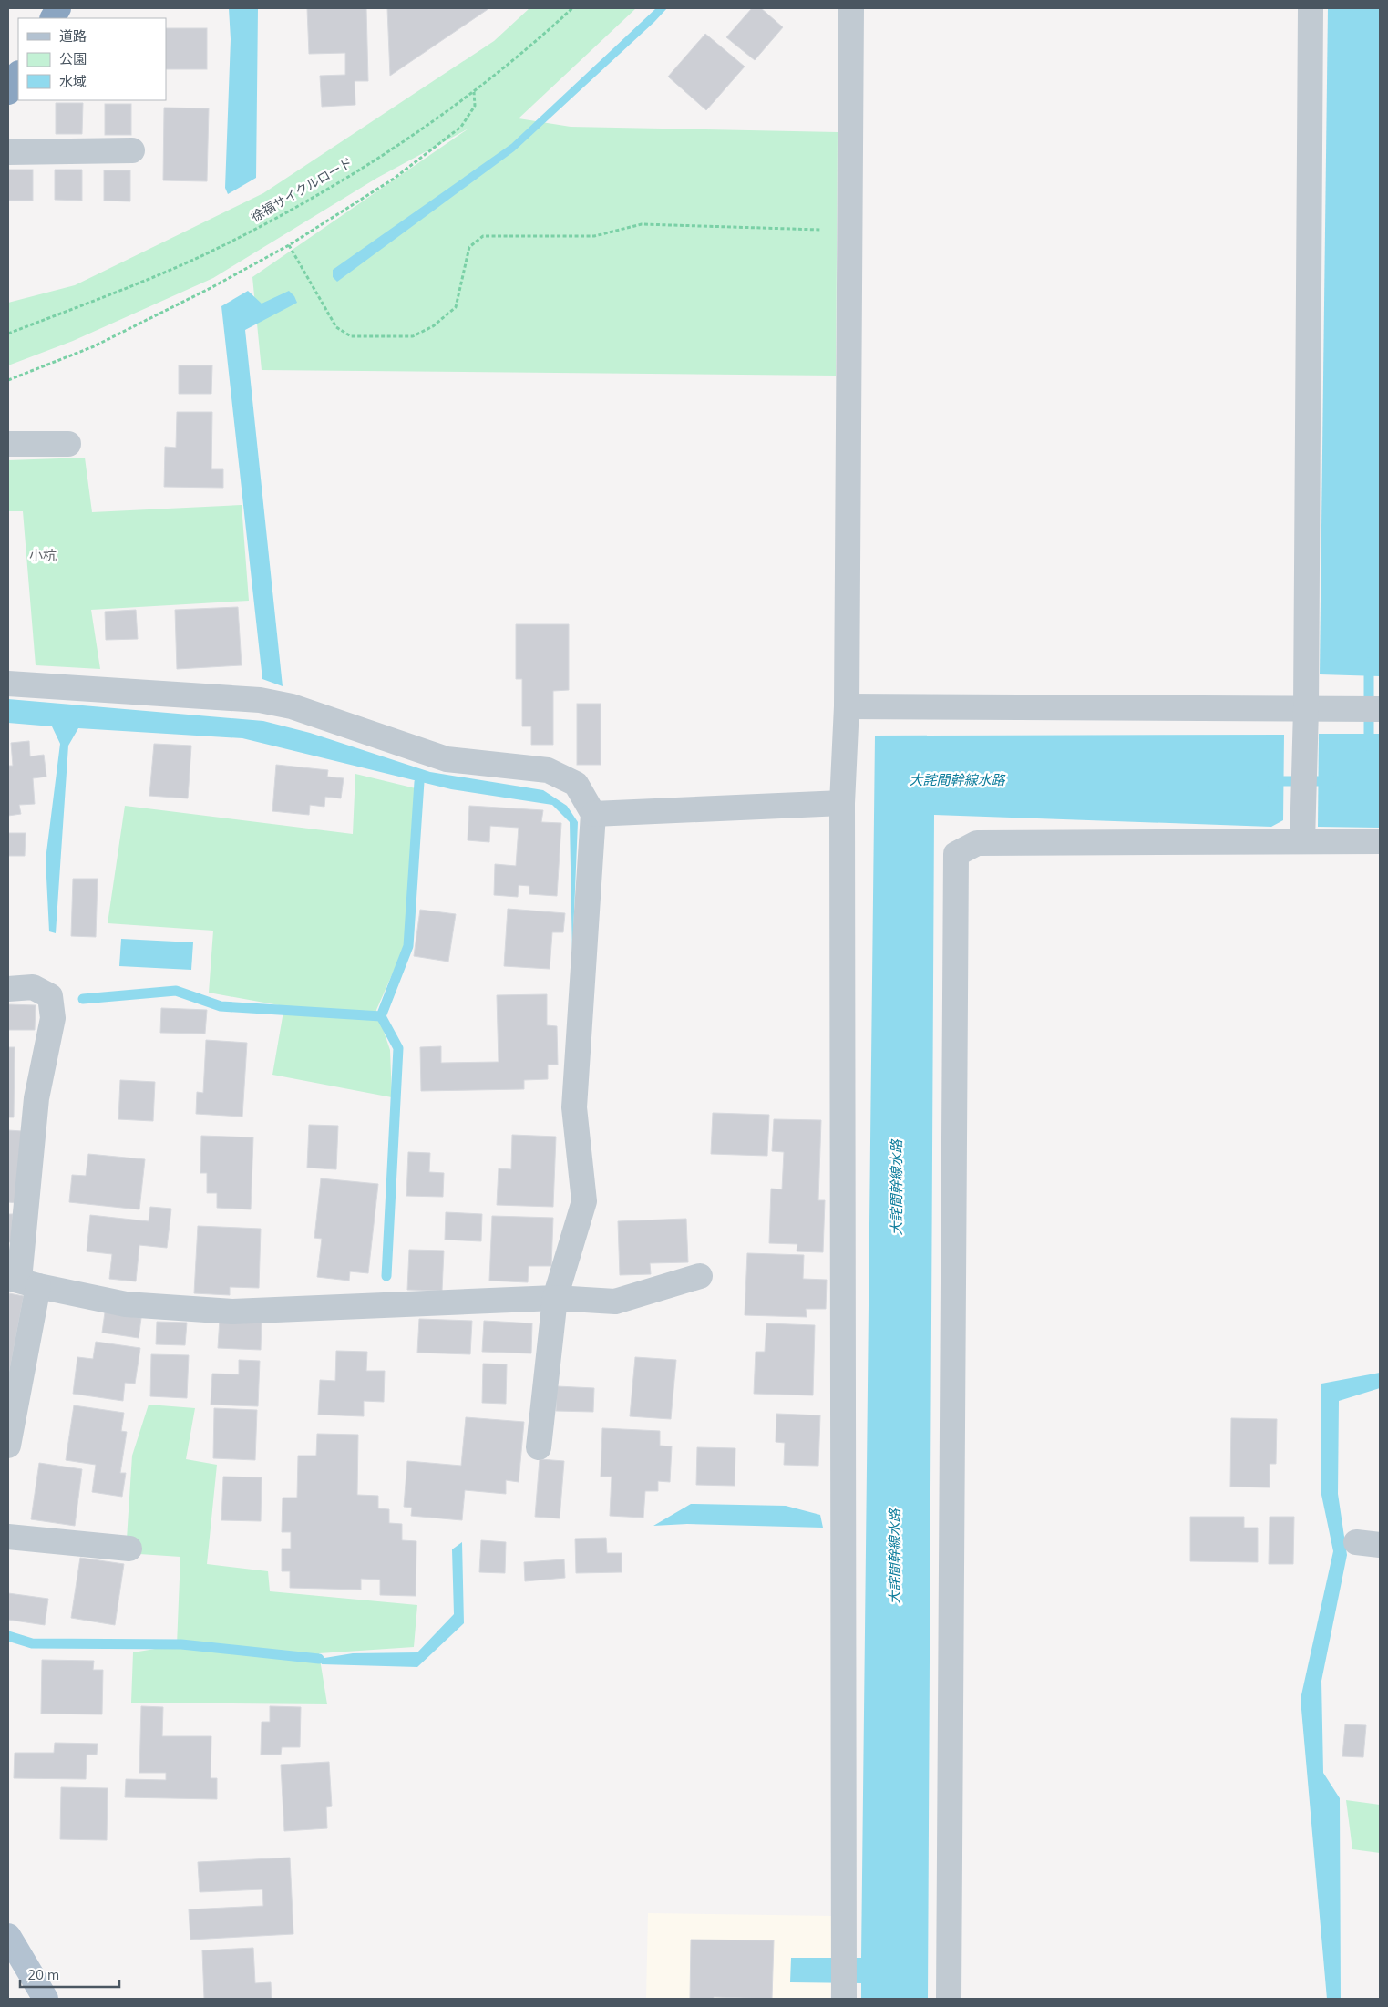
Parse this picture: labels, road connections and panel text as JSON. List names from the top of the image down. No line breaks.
{"streets":{"path":["徐福サイクルロード"]},"districts":["小杭"],"water":["大詫間幹線水路"],"legend":["道路","公園","水域"],"scale_bar":"20 m"}
